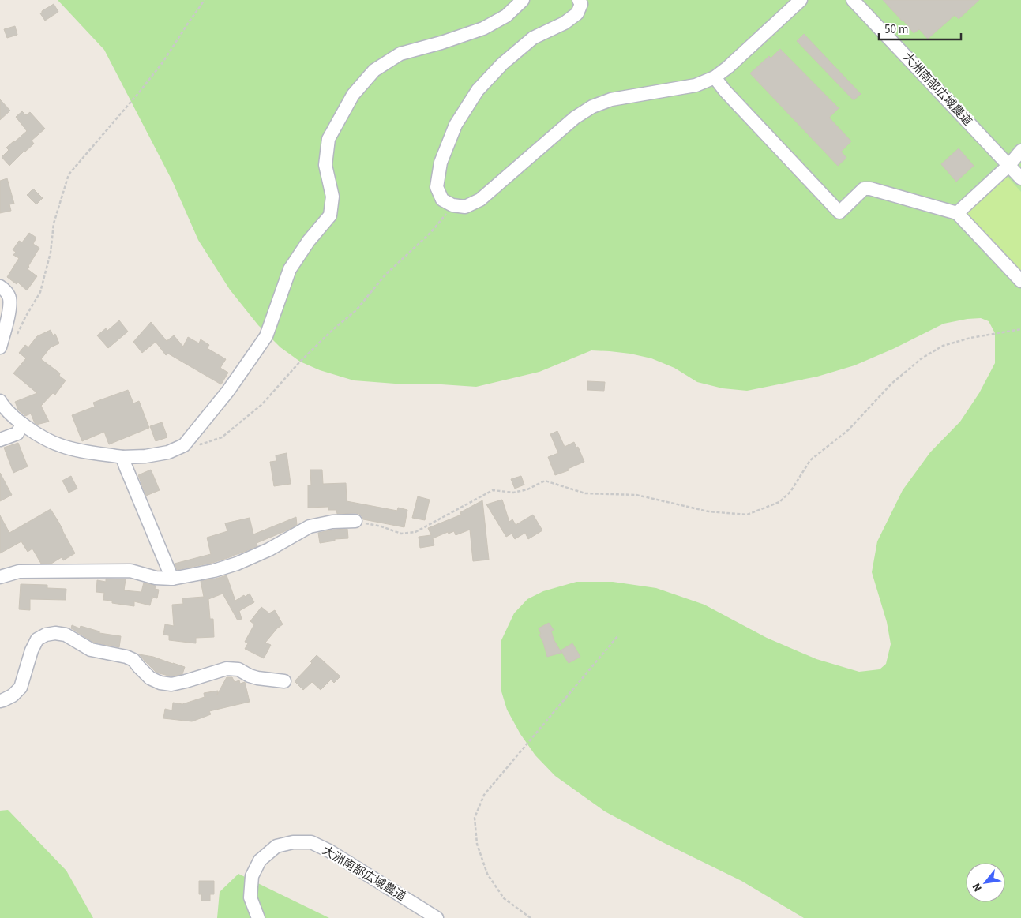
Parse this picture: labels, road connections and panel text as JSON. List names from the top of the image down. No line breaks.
{"streets":{"street":["大洲南部広域農道"]},"scale_bar":"50 m","north":"bottom left"}
